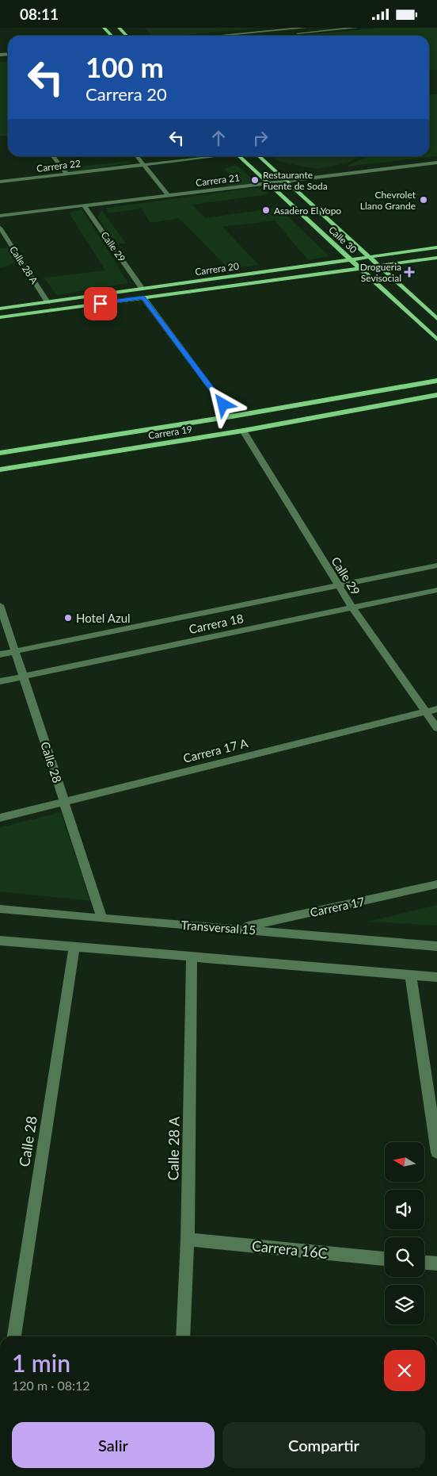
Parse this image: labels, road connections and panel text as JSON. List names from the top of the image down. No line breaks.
{"streets":{"main road":["Calle 30","Carrera 20","Carrera 19"],"street":["Carrera 22","Carrera 21","Calle 29","Calle 28 A","Carrera 18","Carrera 17 A","Calle 28","Carrera 17","Transversal 15","Carrera 16C"]},"crossings":[["Carrera 21","Calle 30"],["Carrera 21","Calle 29"],["Calle 30","Carrera 20"],["Calle 29","Carrera 20"],["Calle 29","Carrera 19"],["Calle 29","Carrera 18"],["Calle 29","Carrera 17 A"],["Calle 28 A","Carrera 20"],["Calle 28 A","Carrera 16C"],["Carrera 18","Calle 28"],["Carrera 17 A","Calle 28"],["Calle 28","Transversal 15"],["Carrera 17","Transversal 15"]],"places":{"other":["Restaurante Fuente de Soda","Chevrolet Llano Grande","Asadero El Yopo","Hotel Azul"],"health":["Drogueria Sevisocial"]},"north":"left","page":{"status":"08:11","turn":["100 m","Carrera 20"],"heading":["1 min","120 m · 08:12"],"buttons":["Salir","Compartir"]}}
